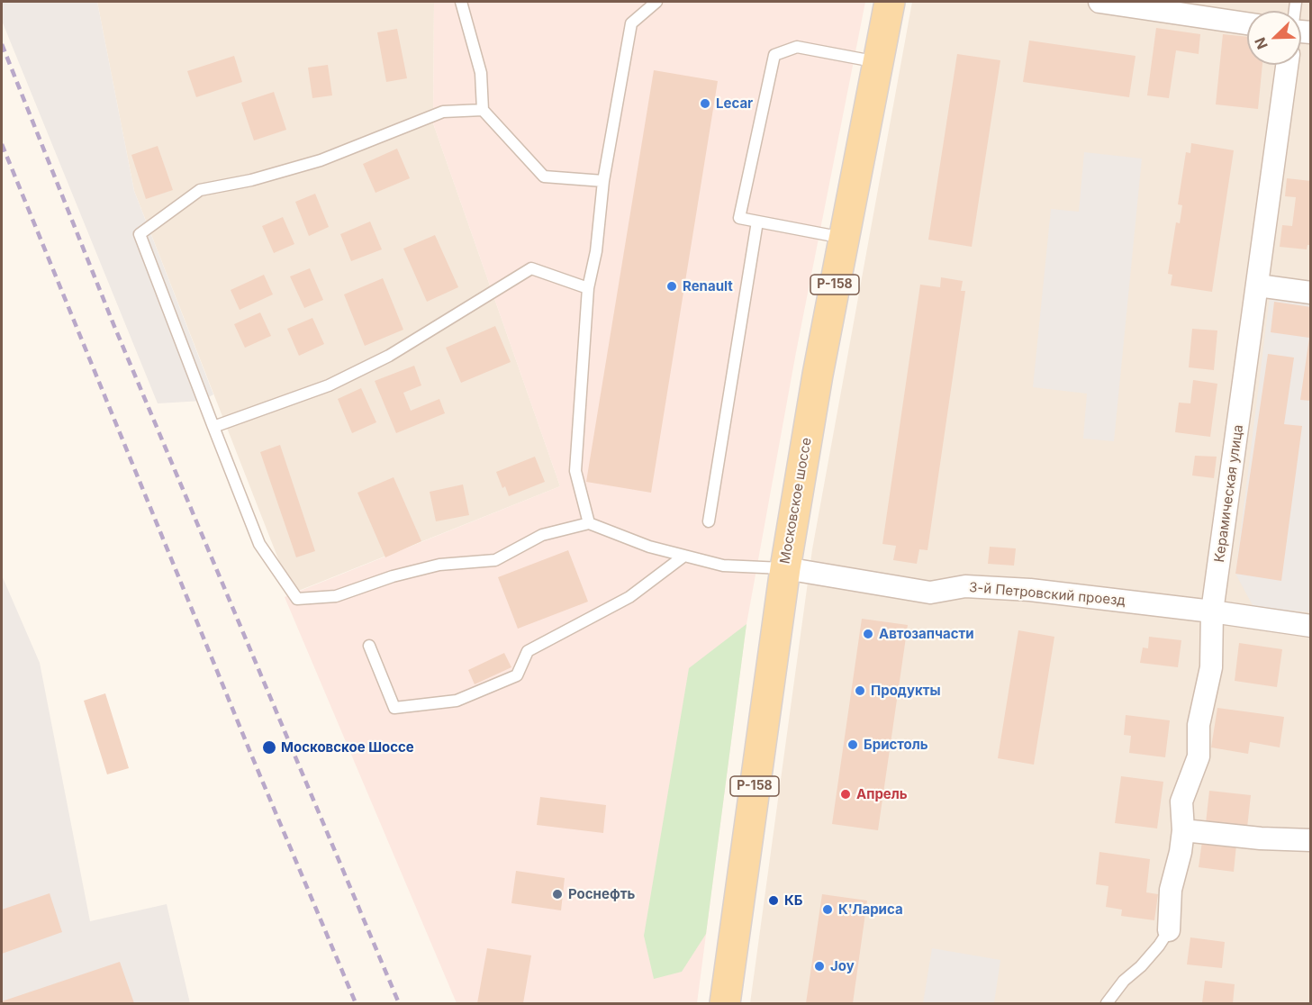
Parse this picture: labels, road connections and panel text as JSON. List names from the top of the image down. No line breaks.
{"streets":{"main road":["Р-158","Московское шоссе"],"street":["Керамическая улица","3-й Петровский проезд"]},"crossings":[["Керамическая улица","3-й Петровский проезд"],["Московское шоссе","3-й Петровский проезд"]],"places":["Lecar","Renault","Автозапчасти","Продукты","Бристоль","Московское Шоссе","Апрель","Роснефть","КБ","К'Лариса","Joy"],"north":"bottom left"}
